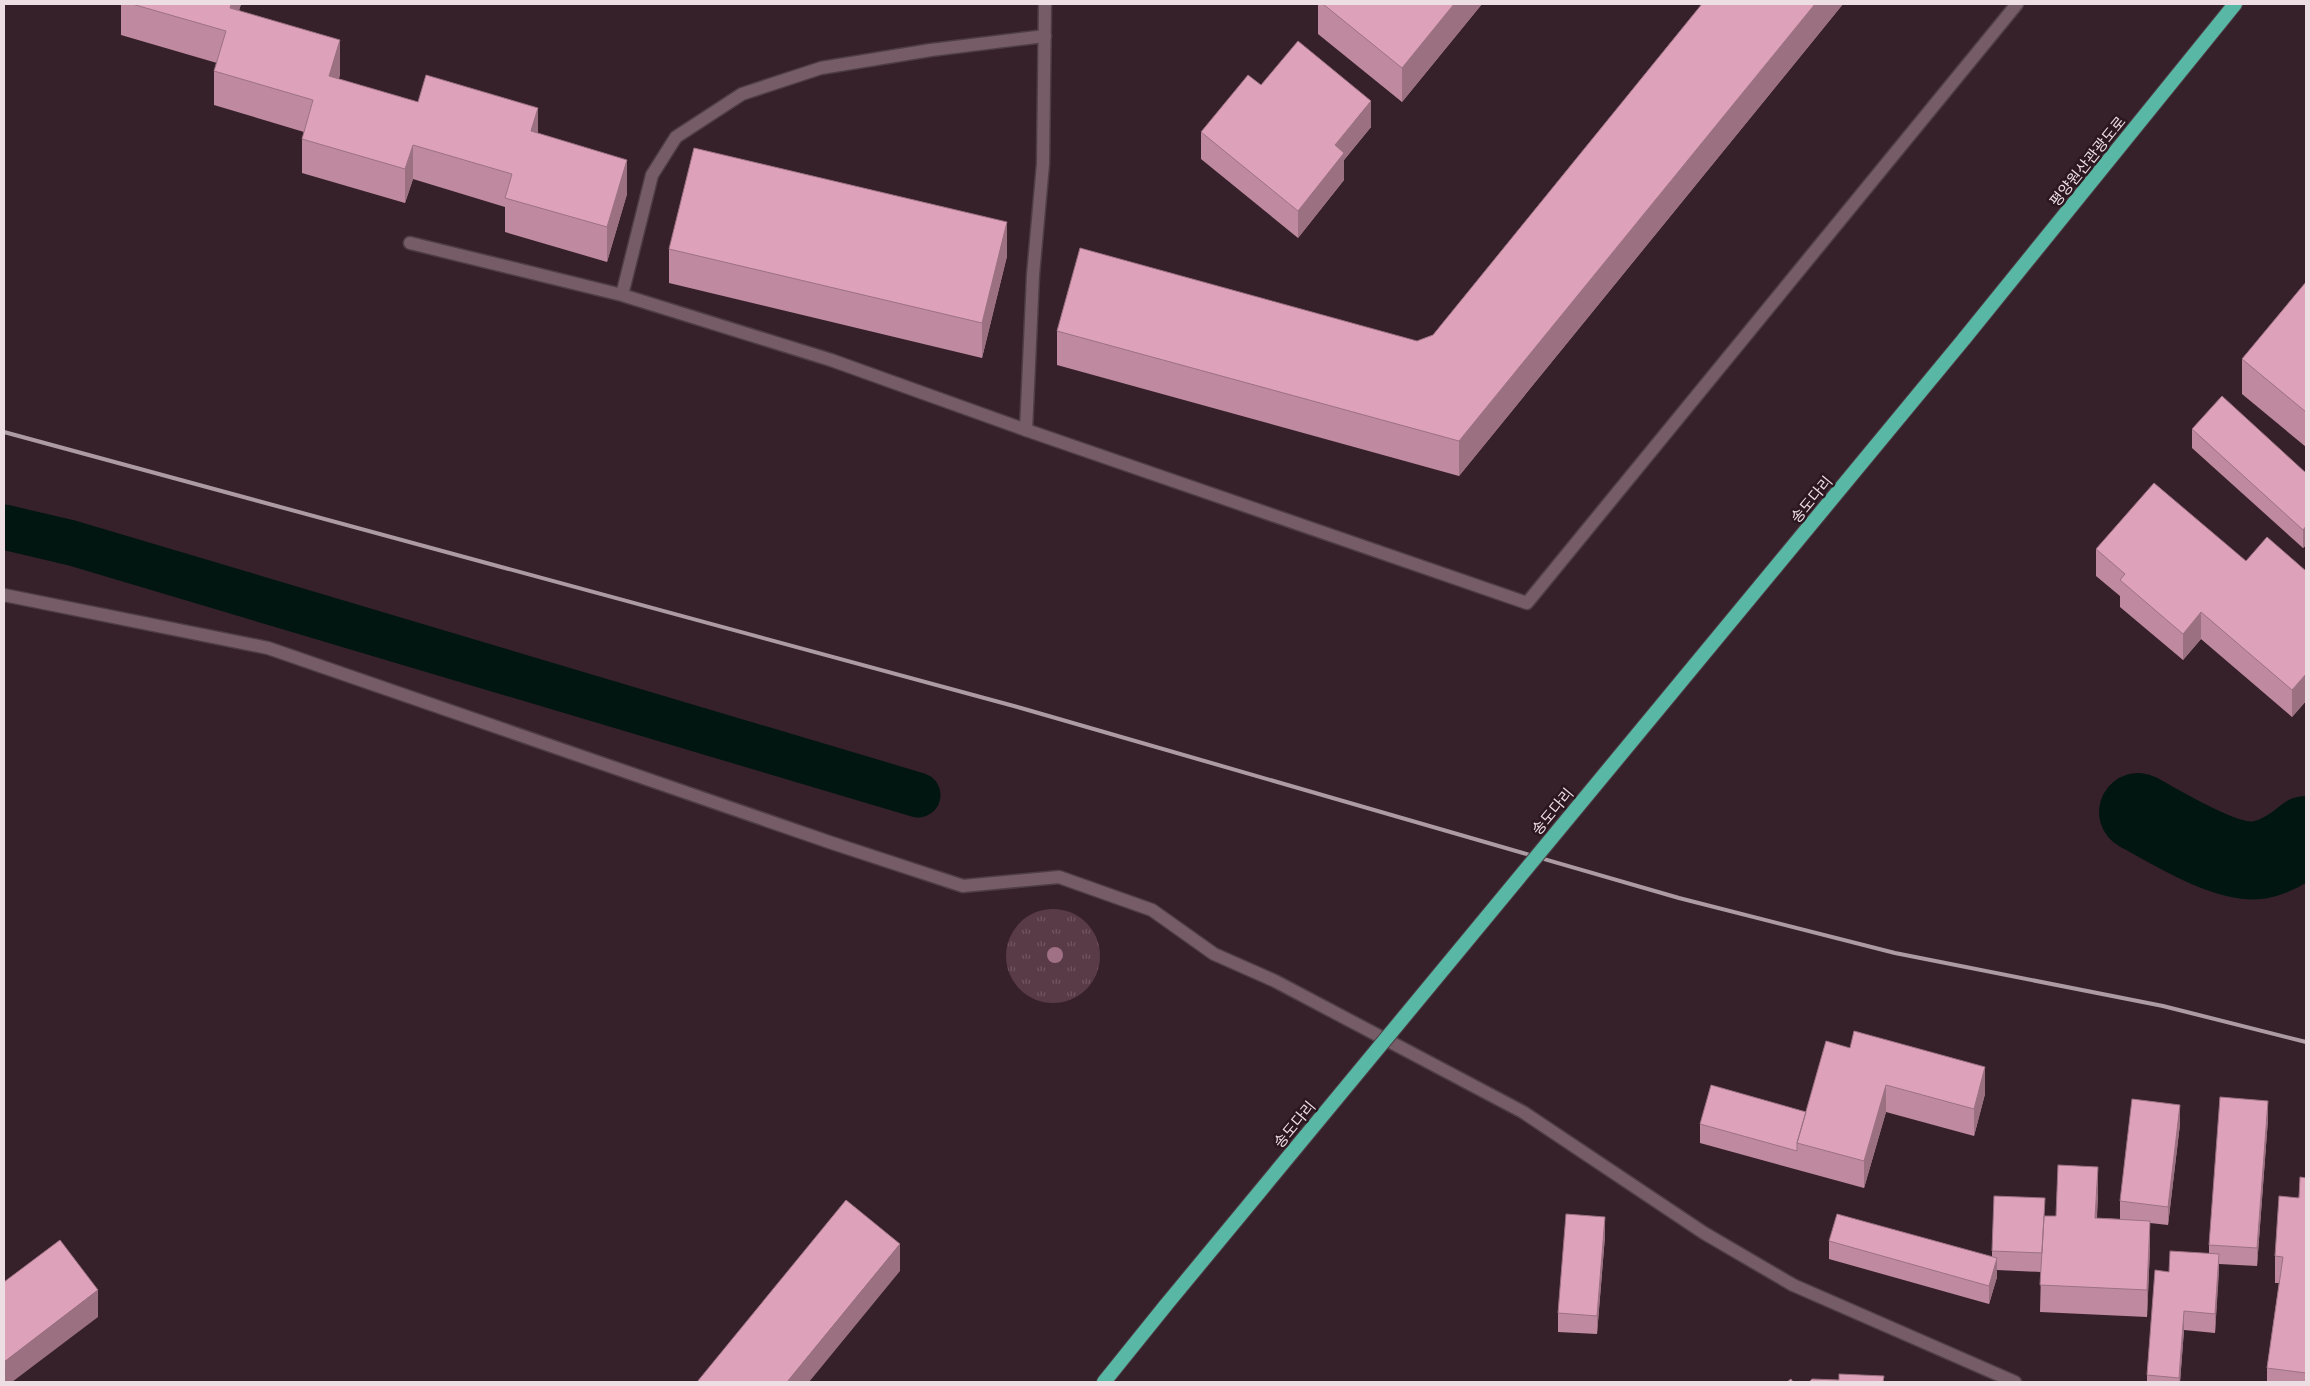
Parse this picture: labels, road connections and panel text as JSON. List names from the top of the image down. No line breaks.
{"streets":{"highway":["평양원산관광도로","송도다리"]},"crossings":[["평양원산관광도로","송도다리"]]}
